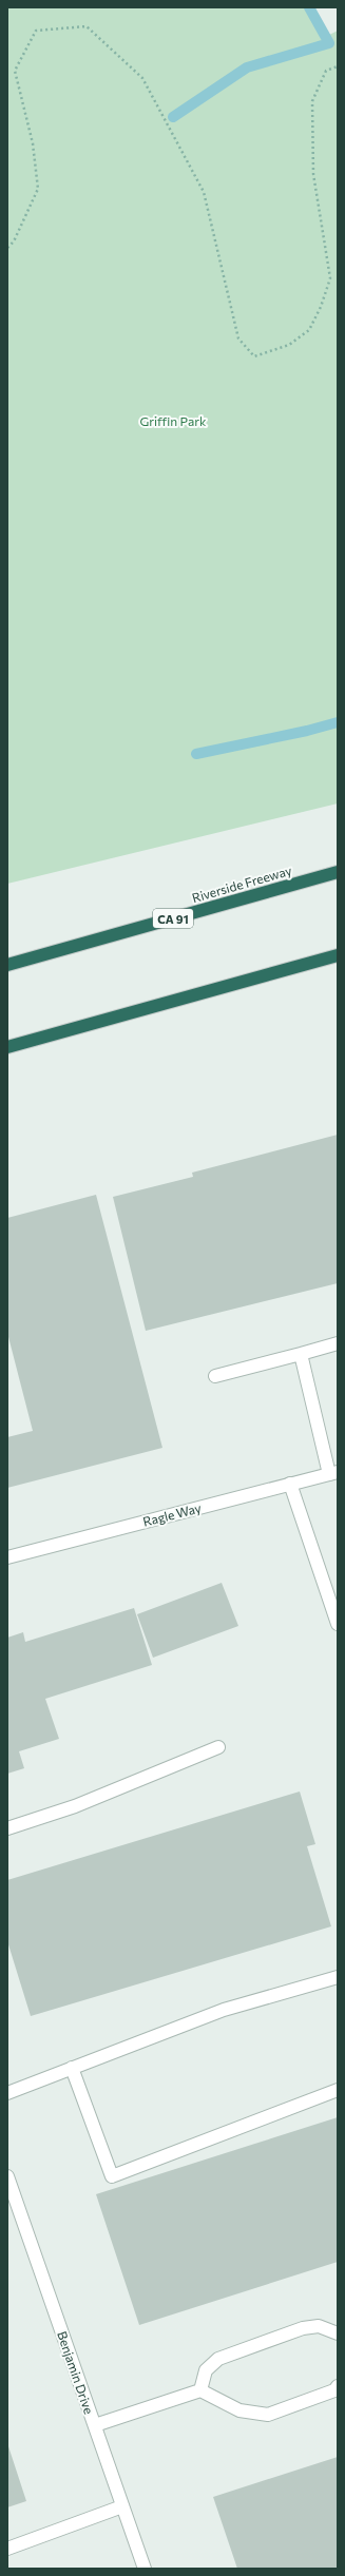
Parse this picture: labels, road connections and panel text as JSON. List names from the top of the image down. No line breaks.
{"streets":{"highway":["Riverside Freeway","CA 91"],"street":["Ragle Way","Benjamin Drive"]},"parks":["Griffin Park"]}
